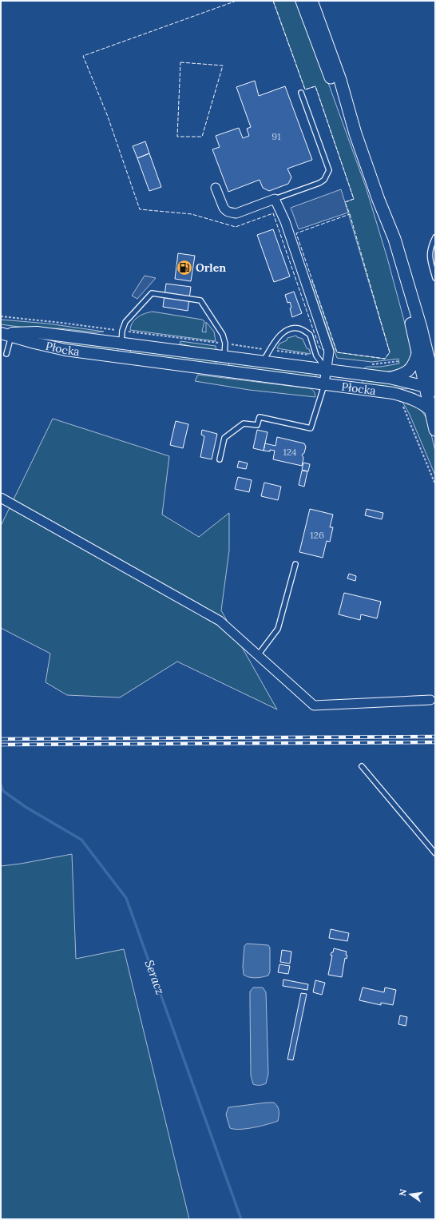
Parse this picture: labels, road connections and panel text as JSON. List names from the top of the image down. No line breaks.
{"streets":{"street":["Płocka"]},"water":["Seracz"],"places":{"fuel station":["Orlen"]},"house_numbers":["91","124","126"],"north":"left"}
